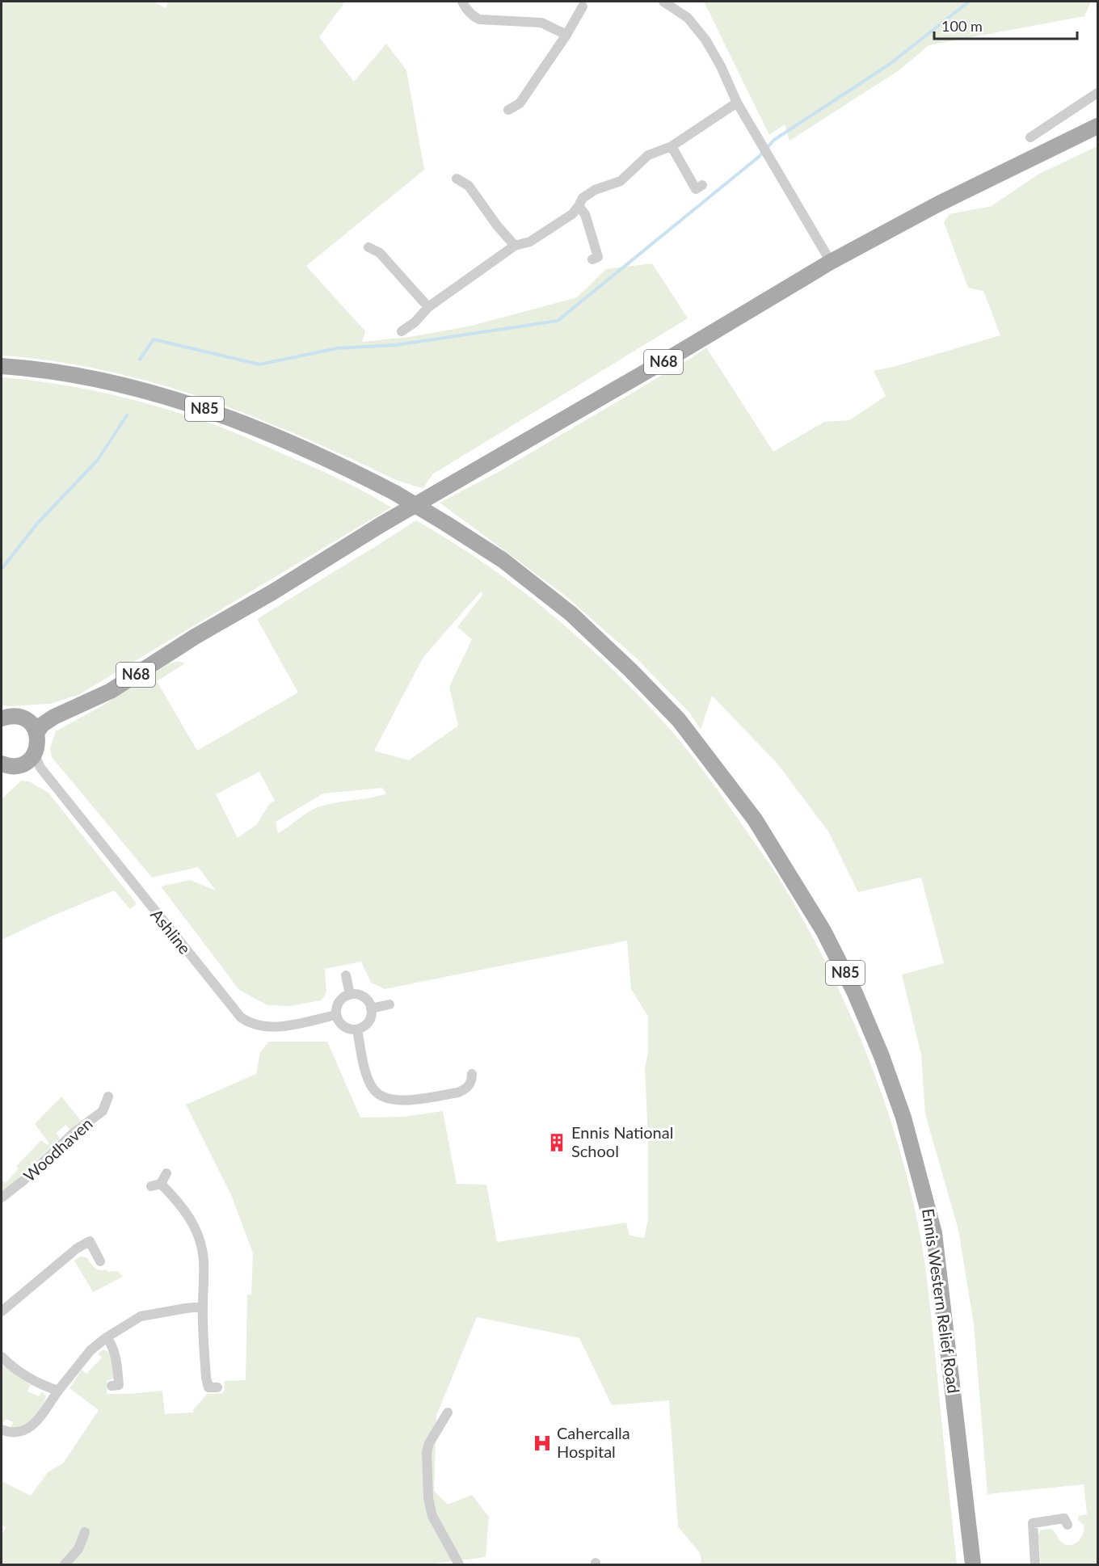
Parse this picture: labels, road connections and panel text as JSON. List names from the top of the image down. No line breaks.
{"streets":{"main road":["N68","N85","Ennis Western Relief Road"],"street":["Ashline","Woodhaven"]},"places":{"building":["Ennis National School"],"hospital":["Cahercalla Hospital"]},"scale_bar":"100 m"}
